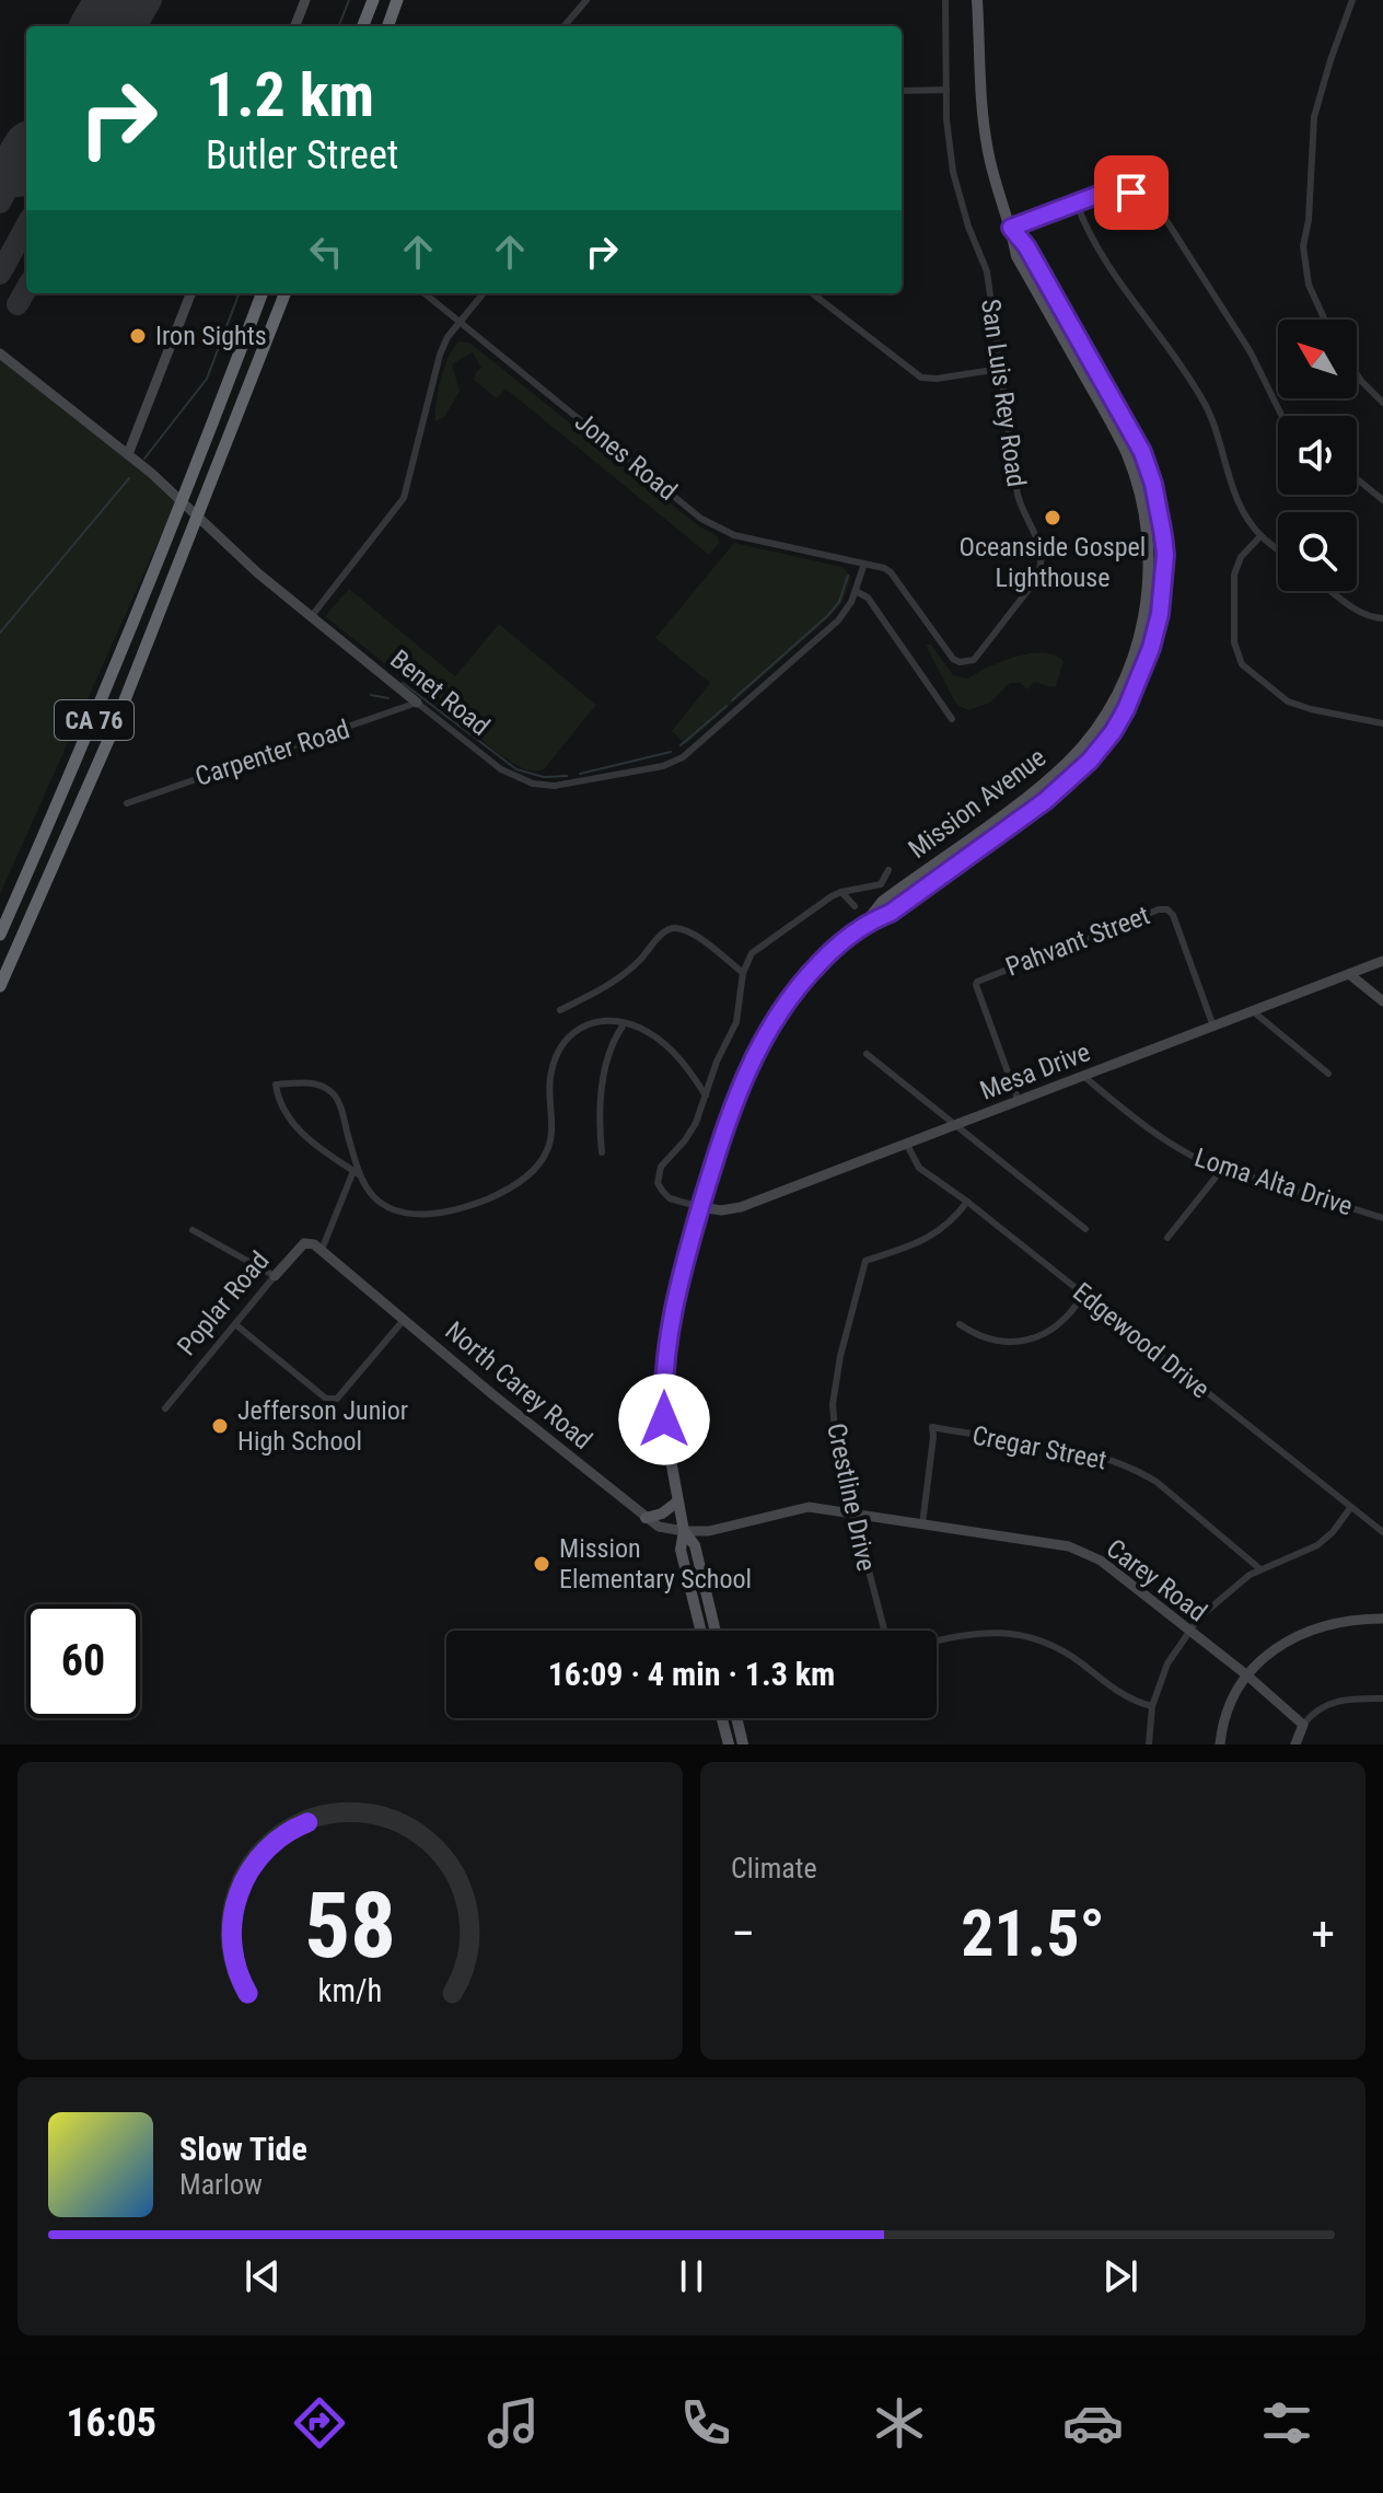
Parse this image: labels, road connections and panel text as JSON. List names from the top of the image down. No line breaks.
{"streets":{"highway":["CA 76"],"main road":["Mission Avenue"],"street":["San Luis Rey Road","Jones Road","Benet Road","Carpenter Road","Pahvant Street","Mesa Drive","Loma Alta Drive","Poplar Road","Edgewood Drive","North Carey Road","Cregar Street","Crestline Drive","Carey Road"]},"crossings":[["San Luis Rey Road","Jones Road"],["San Luis Rey Road","Benet Road"],["Jones Road","Benet Road"],["Benet Road","CA 76"],["Benet Road","Carpenter Road"],["Mission Avenue","Mesa Drive"],["Mission Avenue","North Carey Road"],["Pahvant Street","Mesa Drive"],["Mesa Drive","Loma Alta Drive"],["Mesa Drive","Edgewood Drive"],["Poplar Road","North Carey Road"],["Edgewood Drive","Crestline Drive"],["North Carey Road","Crestline Drive"],["North Carey Road","Carey Road"],["Cregar Street","Carey Road"],["Crestline Drive","Carey Road"]],"places":["Iron Sights","Oceanside Gospel Lighthouse","Jefferson Junior High School","Mission Elementary School"],"north":"top left","page":{"turn":["1.2 km","Butler Street"],"limit":"60","trip":"16:09 · 4 min · 1.3 km","tile":"Climate","heat":["−","21.5°","+"],"song":["Slow Tide","Marlow"],"tabs":"16:05","gauge":["58","km/h"]}}
